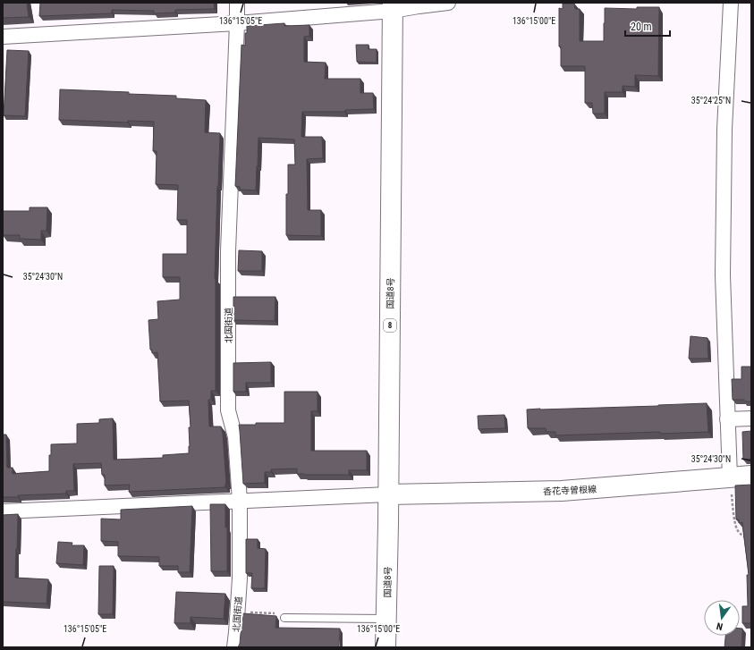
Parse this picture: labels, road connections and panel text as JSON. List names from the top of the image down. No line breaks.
{"streets":{"main road":["国道8号","8","香花寺曽根線"],"street":["北国街道"]},"crossings":[["国道8号","香花寺曽根線"]],"scale_bar":"20 m","north":"bottom","coordinates":["136°15'05\"E","136°15'00\"E","35°24'25\"N","35°24'30\"N"]}
